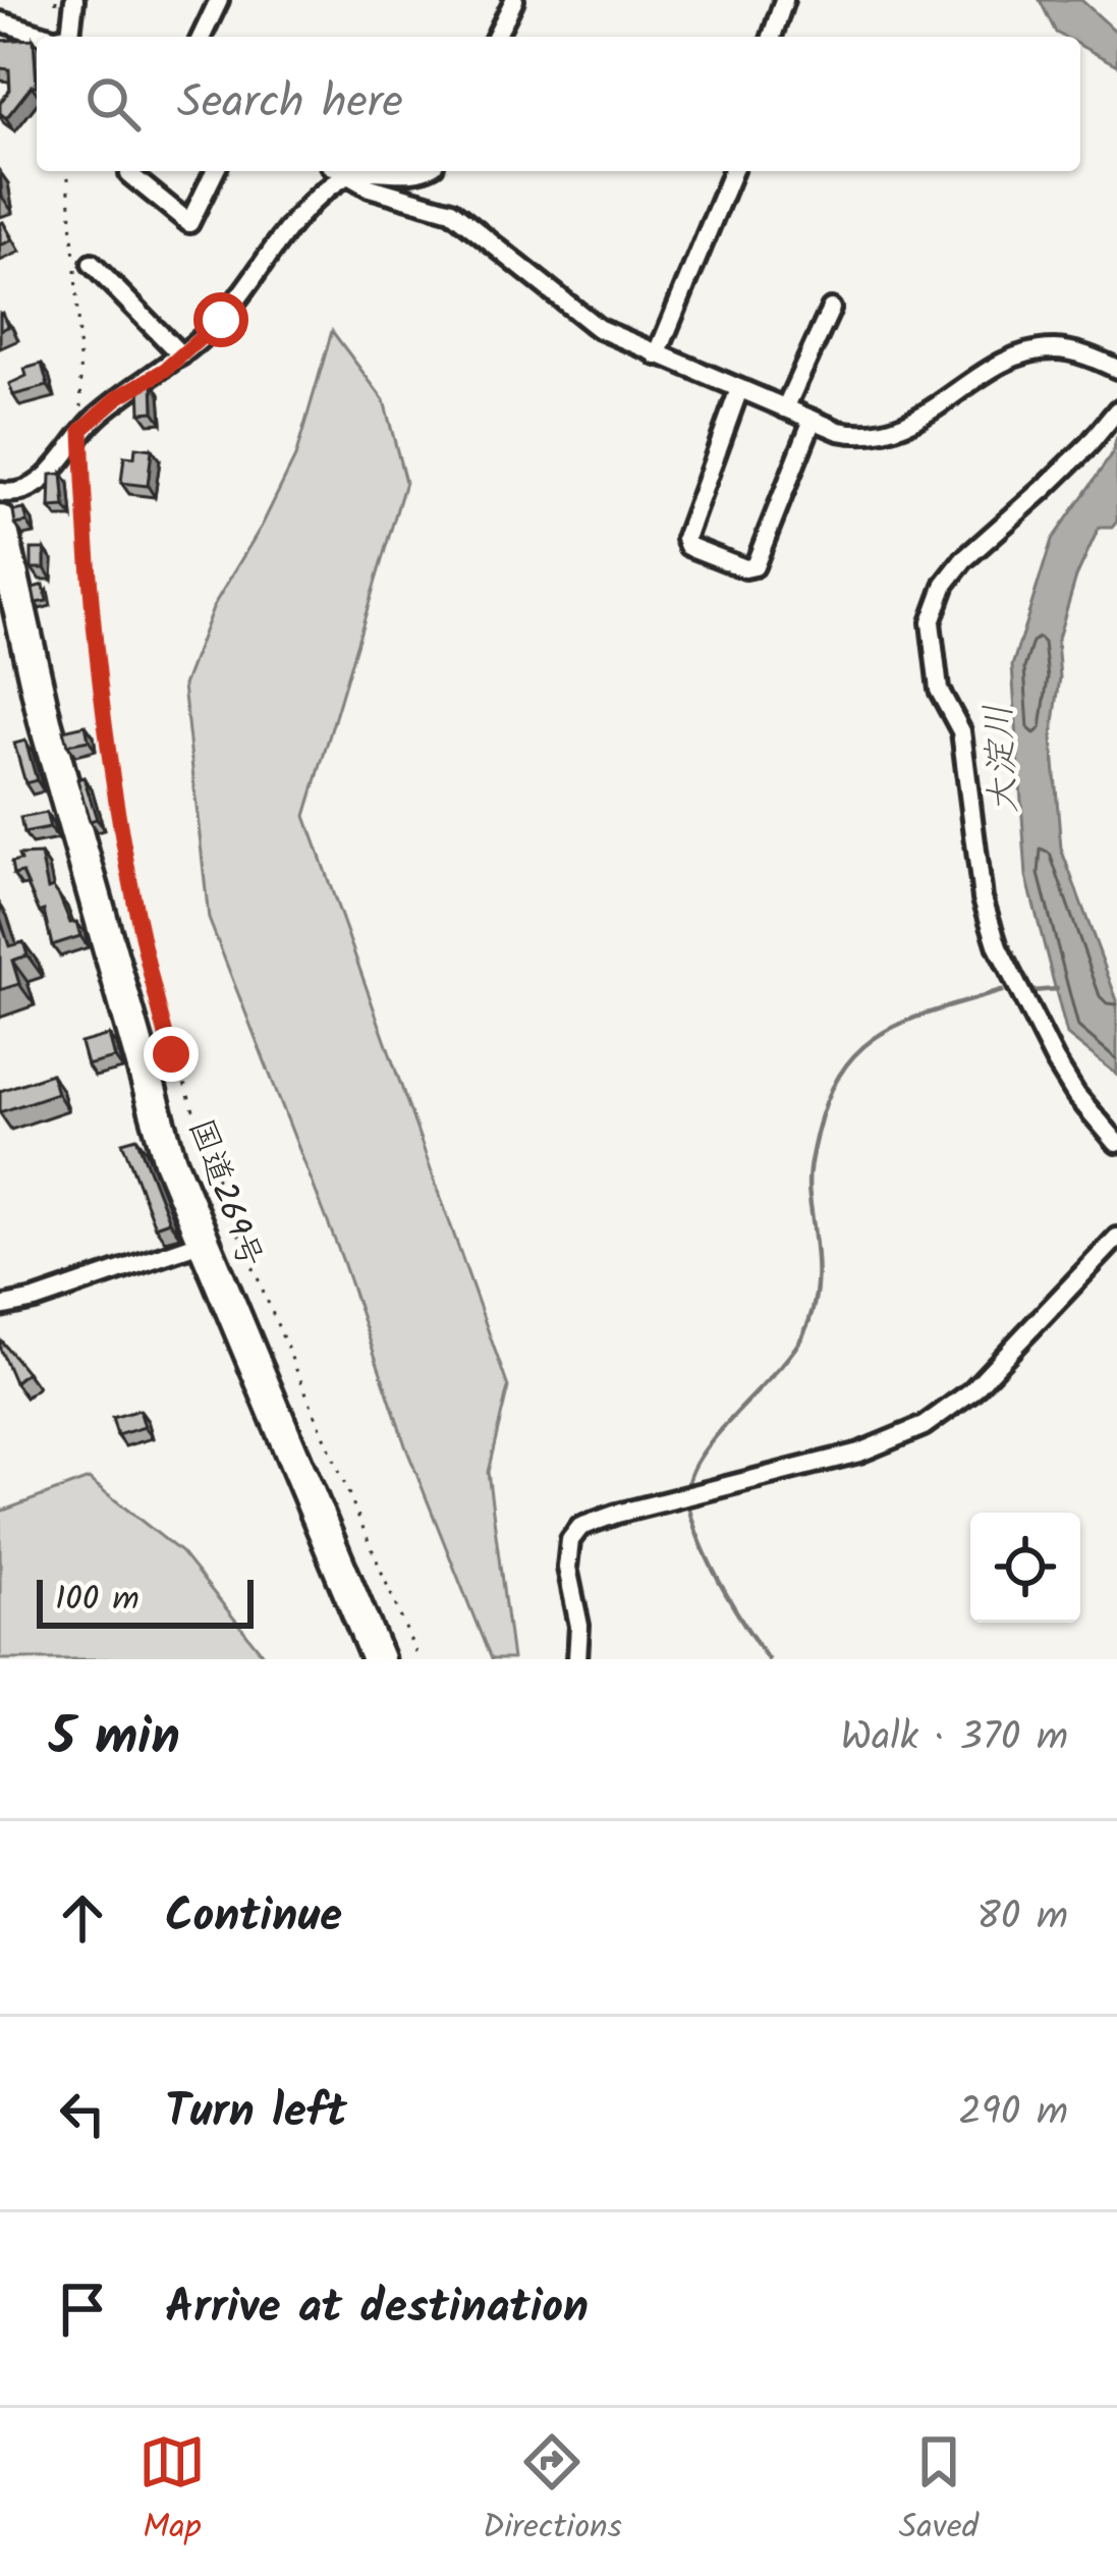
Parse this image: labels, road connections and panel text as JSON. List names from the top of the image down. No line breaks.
{"streets":{"highway":["国道269号"]},"water":["大淀川"],"scale_bar":"100 m","page":{"search":"Search here","scale":"100 m","heading":["5 min","Walk · 370 m"],"list":[["Continue","80 m"],["Turn left","290 m"],"Arrive at destination"],"nav":["Map","Directions","Saved"]}}
